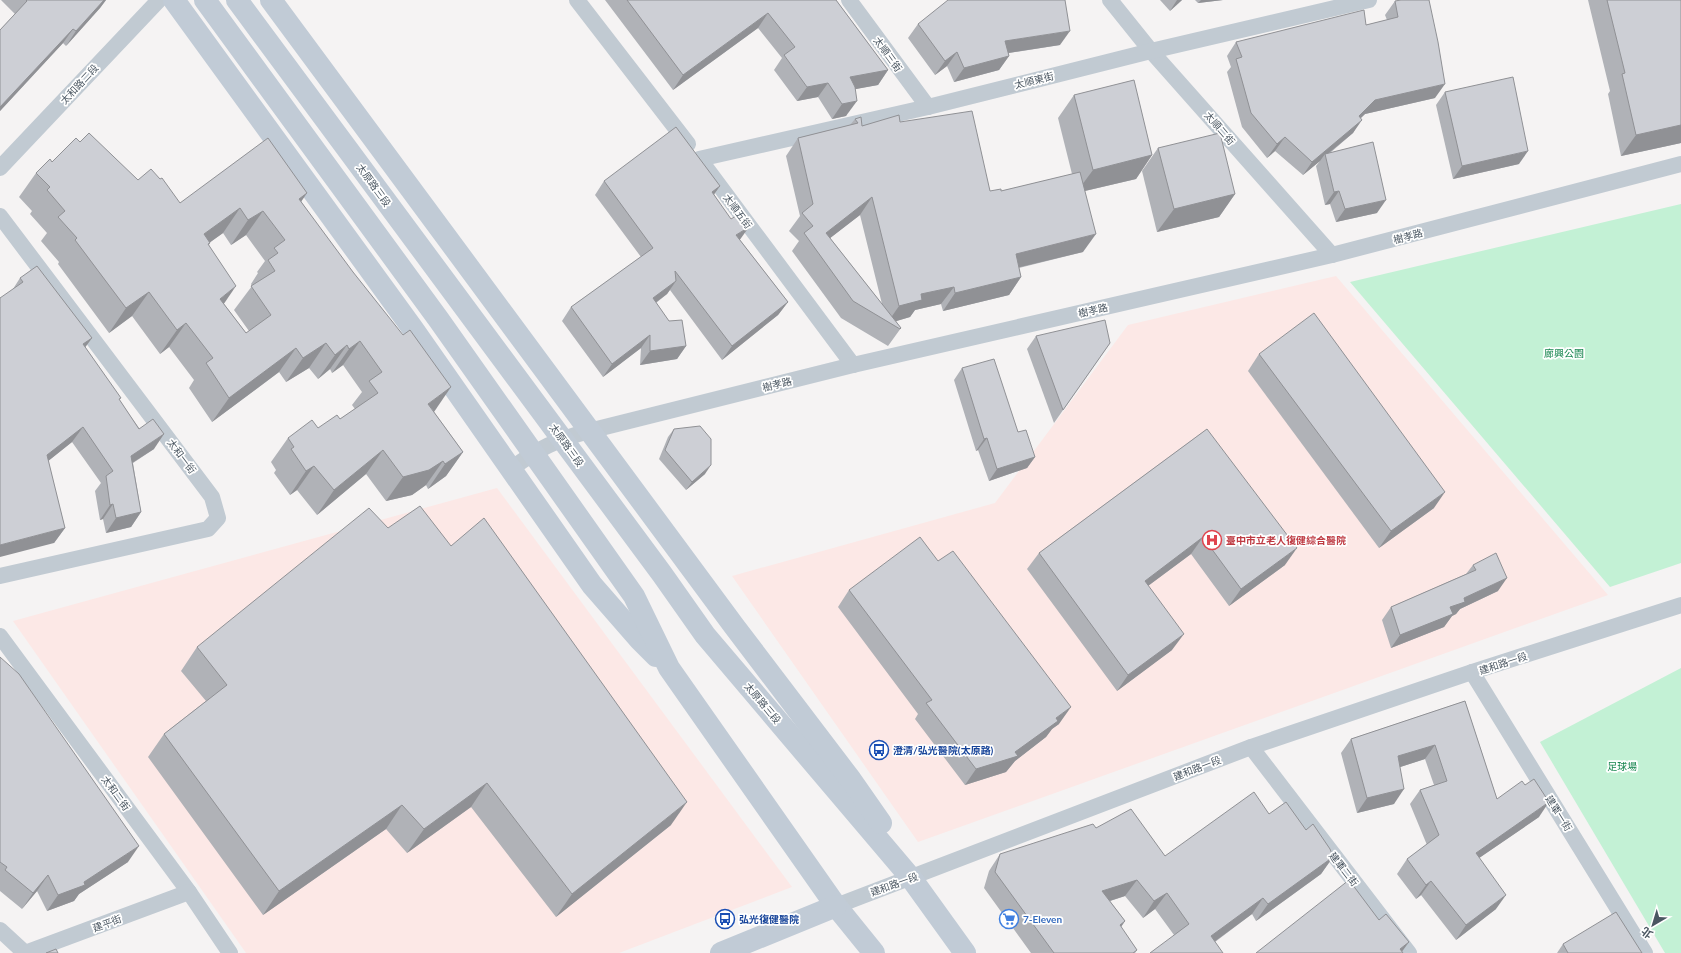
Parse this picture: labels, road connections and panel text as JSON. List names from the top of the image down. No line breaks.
{"streets":{"main road":["太原路三段","建和路一段"],"street":["太順三街","太順東街","太和路二段","太順二街","太順五街","樹孝路","太和一街","太和二街","建軍一街","建軍二街","建平街"]},"crossings":[["太順三街","太順東街"],["太順東街","太順二街"],["太順東街","太順五街"],["太順二街","樹孝路"],["太原路三段","樹孝路"],["太原路三段","建和路一段"],["太順五街","樹孝路"],["建和路一段","建軍一街"],["建和路一段","建軍二街"],["太和二街","建平街"]],"parks":["廊興公園","足球場"],"places":{"hospital":["臺中市立老人復健綜合醫院"],"bus stop":["澄清/弘光醫院(太原路)","弘光復健醫院"],"supermarket":["7-Eleven"]},"north":"bottom left"}
